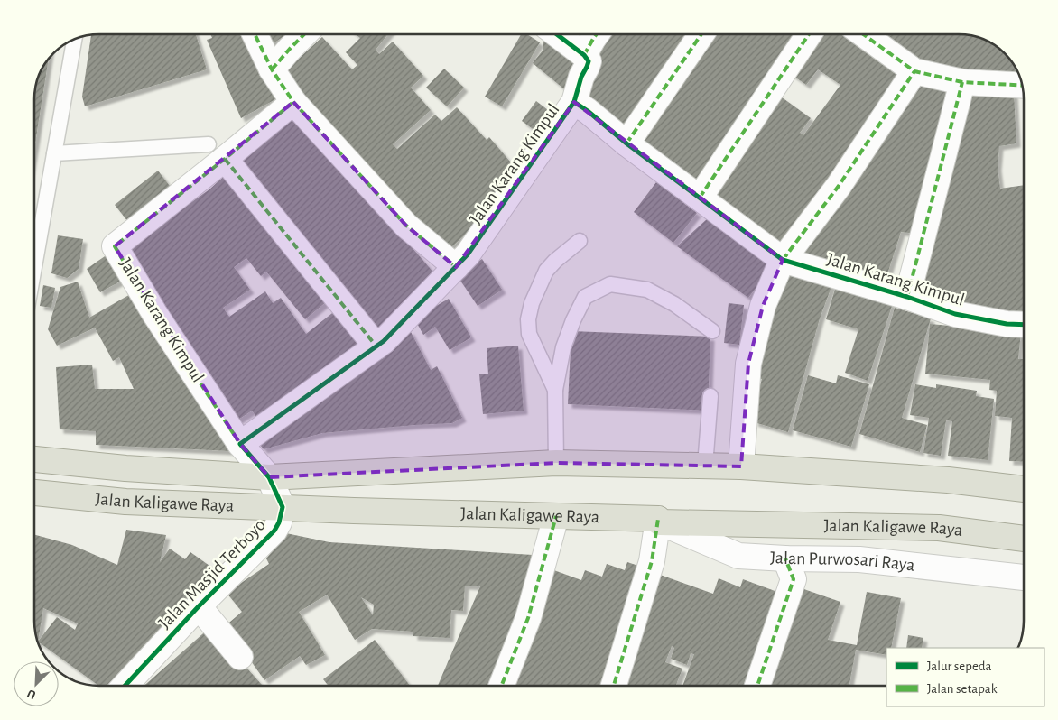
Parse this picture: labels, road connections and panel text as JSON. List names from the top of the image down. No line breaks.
{"streets":{"highway":["Jalan Kaligawe Raya"],"street":["Jalan Karang Kimpul","Jalan Purwosari Raya","Jalan Masjid Terboyo"]},"crossings":[["Jalan Karang Kimpul","Jalan Kaligawe Raya"],["Jalan Karang Kimpul","Jalan Masjid Terboyo"],["Jalan Kaligawe Raya","Jalan Purwosari Raya"],["Jalan Kaligawe Raya","Jalan Masjid Terboyo"]],"legend":["Jalur sepeda","Jalan setapak"],"north":"bottom left"}
